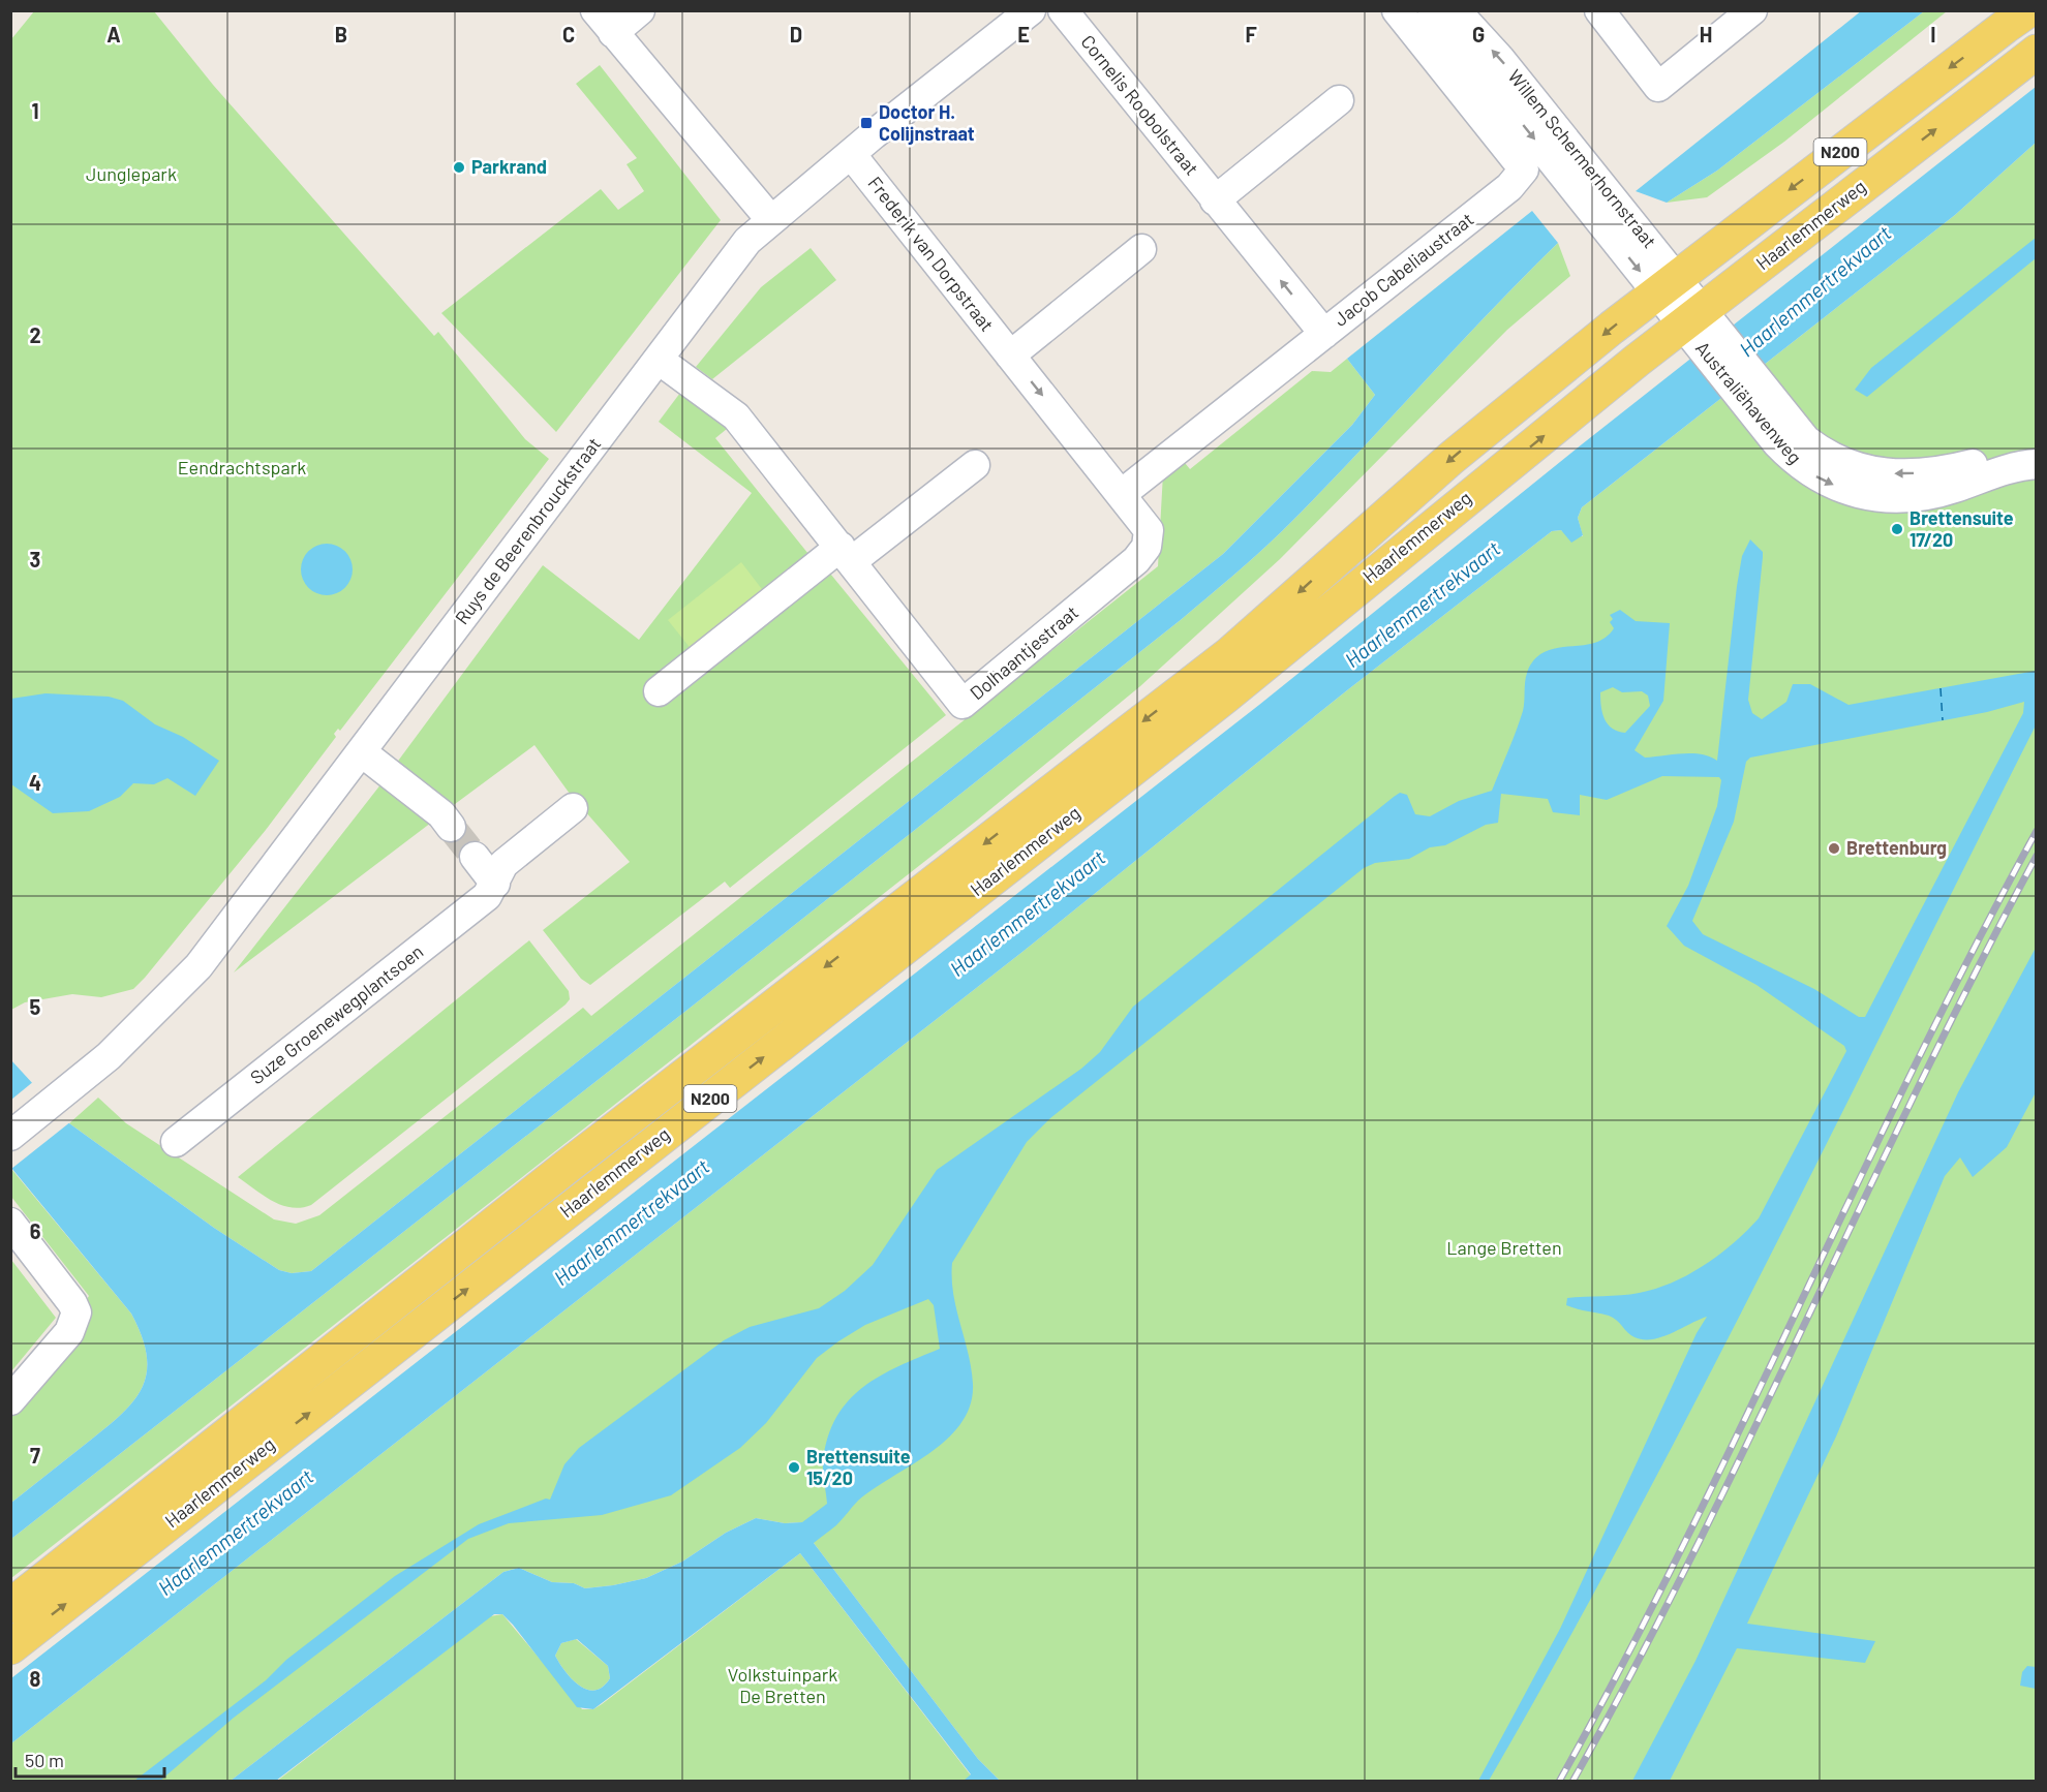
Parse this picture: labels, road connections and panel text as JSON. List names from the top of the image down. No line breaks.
{"streets":{"main road":["N200","Haarlemmerweg"],"street":["Cornelis Roobolstraat","Willem Schermerhornstraat","Frederik van Dorpstraat","Jacob Cabeliaustraat","Australiëhavenweg","Ruys de Beerenbrouckstraat","Dolhaantjestraat","Suze Groenewegplantsoen"]},"crossings":[["Cornelis Roobolstraat","Jacob Cabeliaustraat"],["Willem Schermerhornstraat","Haarlemmerweg"],["Willem Schermerhornstraat","Australiëhavenweg"],["Haarlemmerweg","Australiëhavenweg"],["Frederik van Dorpstraat","Jacob Cabeliaustraat"],["Frederik van Dorpstraat","Ruys de Beerenbrouckstraat"],["Frederik van Dorpstraat","Dolhaantjestraat"],["Jacob Cabeliaustraat","Dolhaantjestraat"],["Ruys de Beerenbrouckstraat","Dolhaantjestraat"]],"one_way":["Cornelis Roobolstraat","Frederik van Dorpstraat"],"water":["Haarlemmertrekvaart"],"parks":["Junglepark","Eendrachtspark","Lange Bretten","Volkstuinpark De Bretten"],"places":{"transit":["Doctor H. Colijnstraat"],"other":["Parkrand","Brettensuite 17/20","Brettenburg","Brettensuite 15/20"]},"scale_bar":"50 m","grid":{"columns":["A","B","C","D","E","F","G","H","I"],"rows":["1","2","3","4","5","6","7","8"]}}
